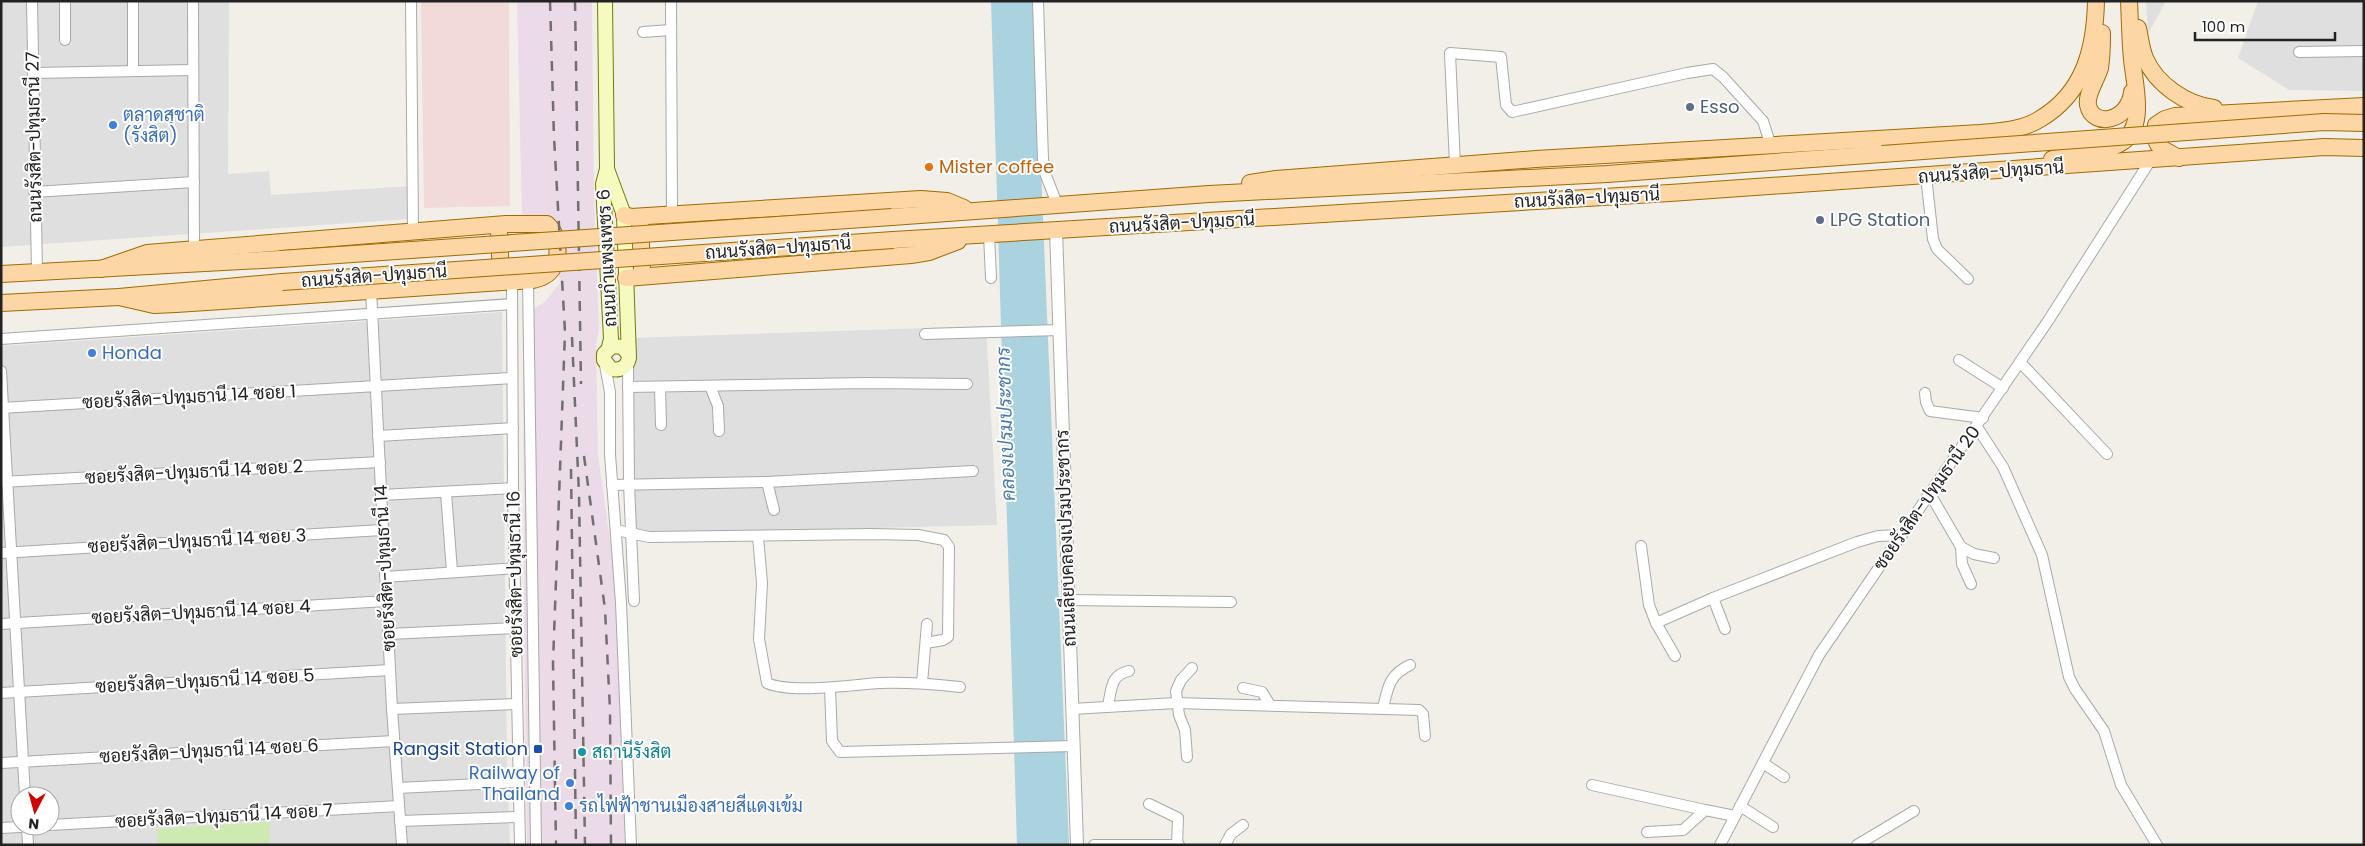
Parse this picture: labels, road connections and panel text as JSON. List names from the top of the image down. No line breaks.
{"streets":{"main road":["ถนนรังสิต-ปทุมธานี","ถนนกำแพงเพชร 6"],"street":["ถนนรังสิต-ปทุมธานี 27","ซอยรังสิต-ปทุมธานี 14 ซอย 1","ซอยรังสิต-ปทุมธานี 14 ซอย 2","ซอยรังสิต-ปทุมธานี 20","ถนนเลียบคลองเปรมประชากร","ซอยรังสิต-ปทุมธานี 14 ซอย 3","ซอยรังสิต-ปทุมธานี 14","ซอยรังสิต-ปทุมธานี 16","ซอยรังสิต-ปทุมธานี 14 ซอย 4","ซอยรังสิต-ปทุมธานี 14 ซอย 5","ซอยรังสิต-ปทุมธานี 14 ซอย 6","ซอยรังสิต-ปทุมธานี 14 ซอย 7"]},"crossings":[["ถนนรังสิต-ปทุมธานี 27","ถนนรังสิต-ปทุมธานี"],["ถนนรังสิต-ปทุมธานี","ซอยรังสิต-ปทุมธานี 20"],["ถนนรังสิต-ปทุมธานี","ถนนเลียบคลองเปรมประชากร"],["ซอยรังสิต-ปทุมธานี 14 ซอย 1","ซอยรังสิต-ปทุมธานี 14"],["ซอยรังสิต-ปทุมธานี 14 ซอย 1","ซอยรังสิต-ปทุมธานี 16"],["ซอยรังสิต-ปทุมธานี 14 ซอย 2","ซอยรังสิต-ปทุมธานี 14"],["ซอยรังสิต-ปทุมธานี 14 ซอย 3","ซอยรังสิต-ปทุมธานี 14"],["ซอยรังสิต-ปทุมธานี 14","ซอยรังสิต-ปทุมธานี 14 ซอย 4"],["ซอยรังสิต-ปทุมธานี 14","ซอยรังสิต-ปทุมธานี 14 ซอย 5"],["ซอยรังสิต-ปทุมธานี 14","ซอยรังสิต-ปทุมธานี 14 ซอย 6"],["ซอยรังสิต-ปทุมธานี 14","ซอยรังสิต-ปทุมธานี 14 ซอย 7"]],"water":["คลองเปรมประชากร"],"places":{"other":["Esso","ตลาดสุชาติ (รังสิต)","Mister coffee","LPG Station","Honda","สถานีรังสิต","Railway of Thailand","รถไฟฟ้าชานเมืองสายสีแดงเข้ม"],"transit":["Rangsit Station"]},"scale_bar":"100 m","north":"bottom"}
